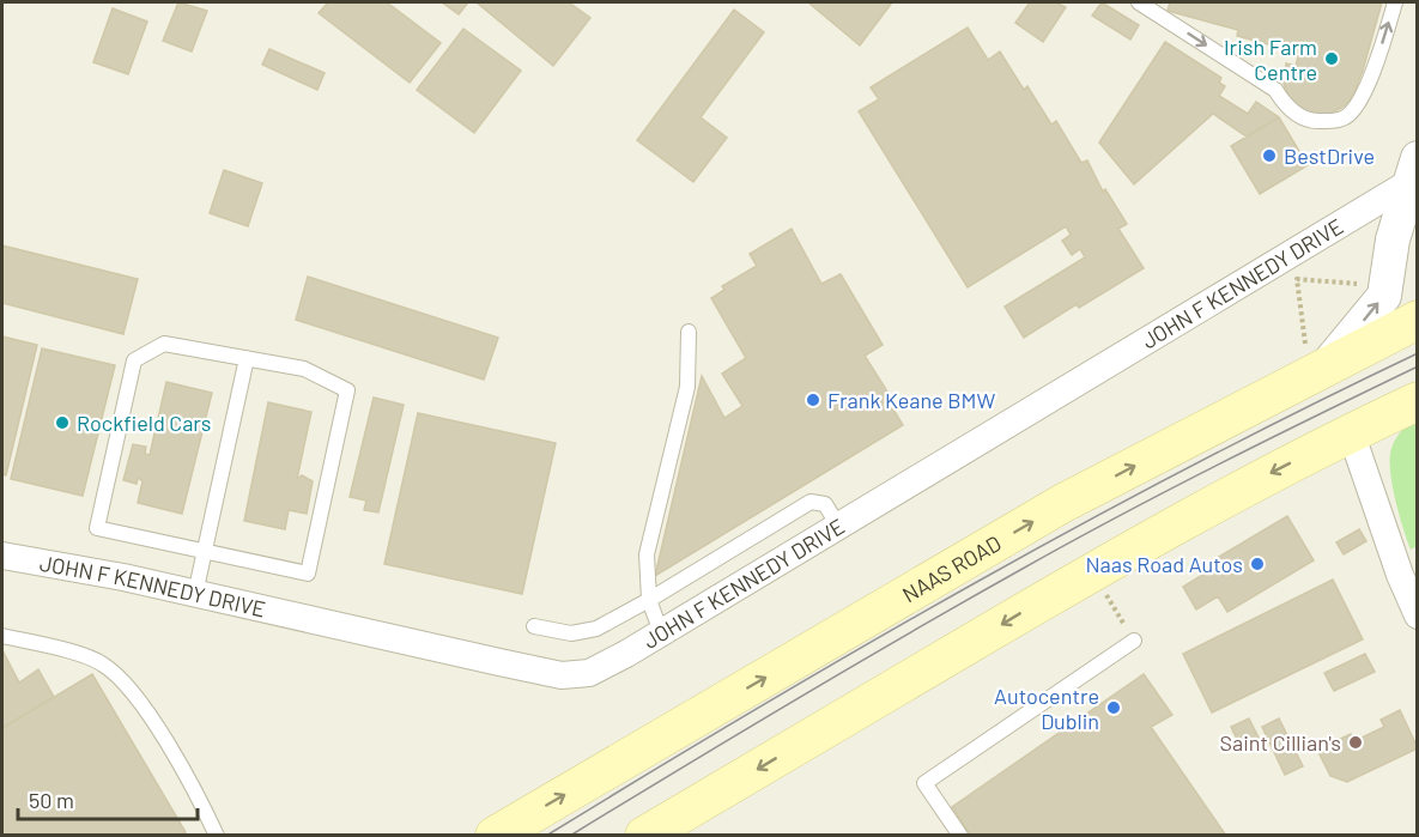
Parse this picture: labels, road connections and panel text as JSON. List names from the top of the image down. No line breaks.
{"streets":{"main road":["NAAS ROAD"],"street":["JOHN F KENNEDY DRIVE"]},"places":["Irish Farm Centre","BestDrive","Frank Keane BMW","Rockfield Cars","Naas Road Autos","Autocentre Dublin","Saint Cillian's"],"scale_bar":"50 m"}
